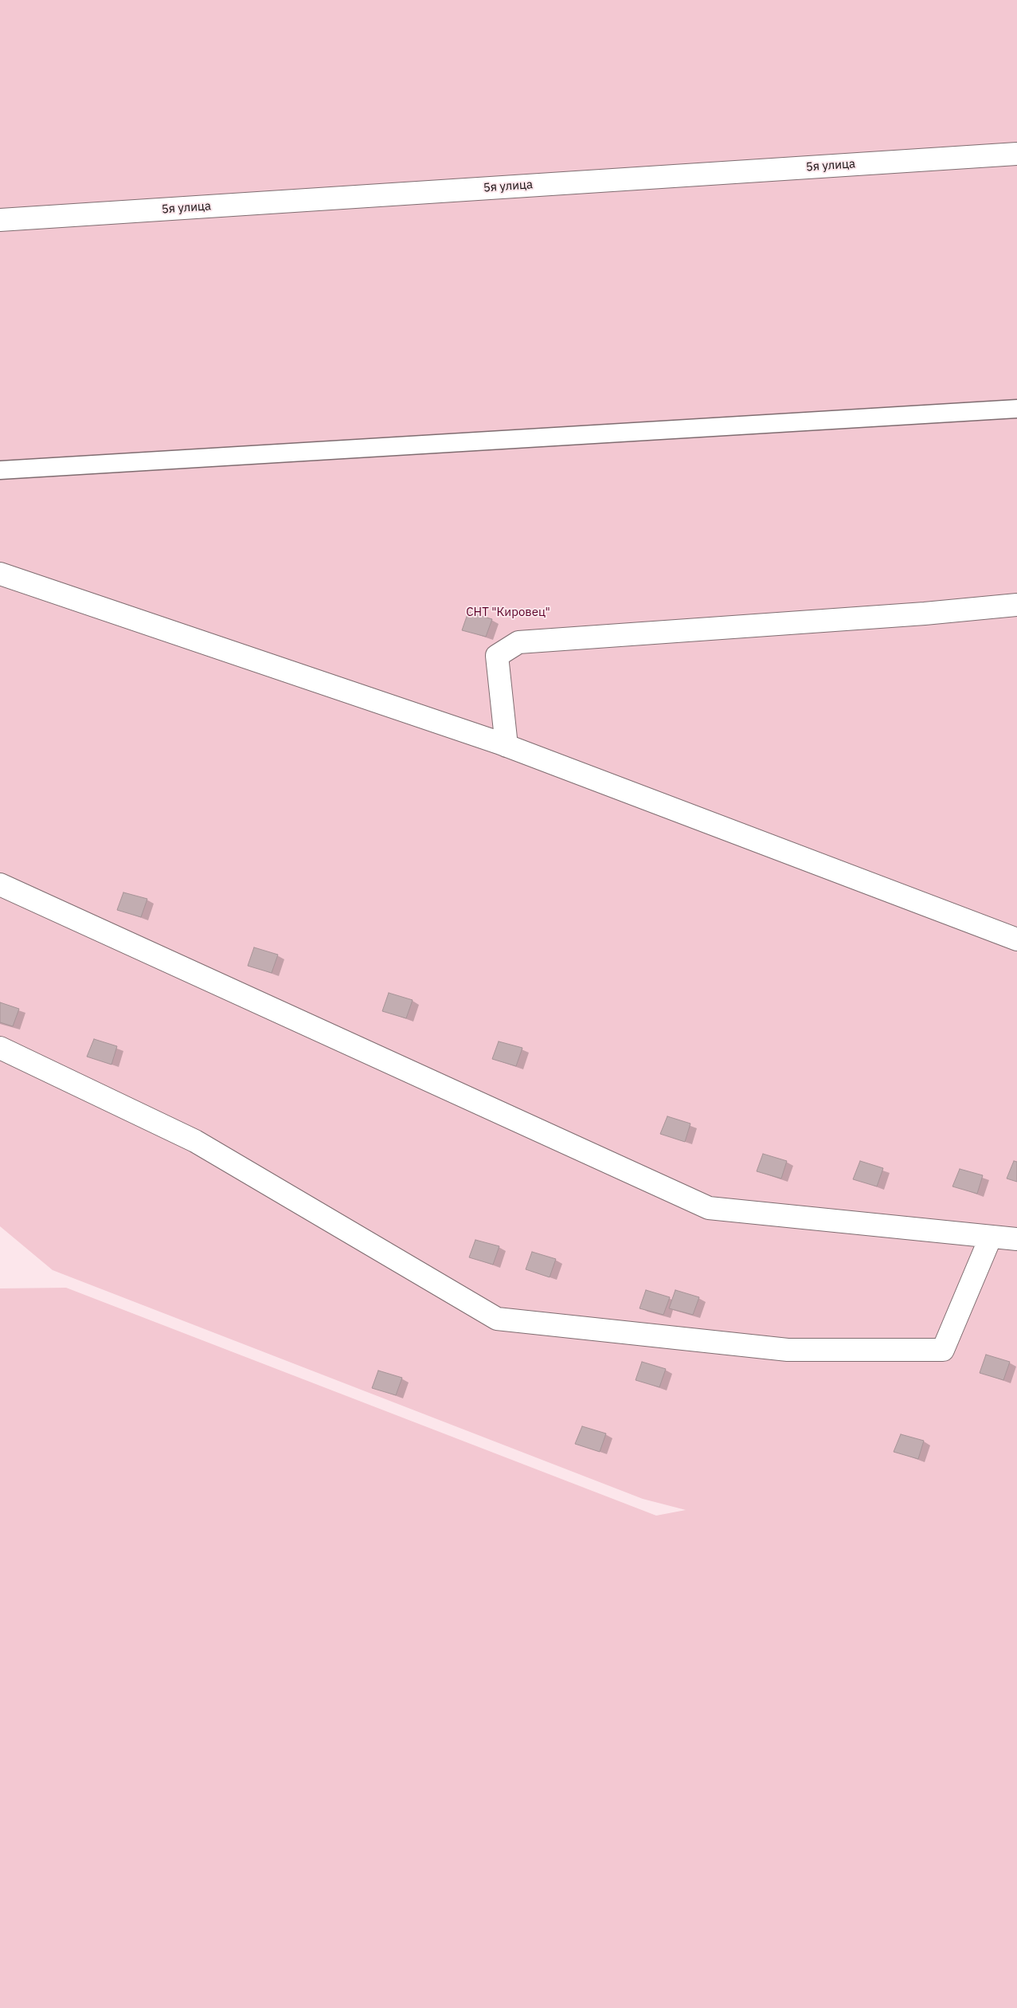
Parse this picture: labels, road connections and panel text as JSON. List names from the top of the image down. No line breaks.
{"streets":{"street":["5я улица"]},"parks":["СНТ \"Кировец\""]}
